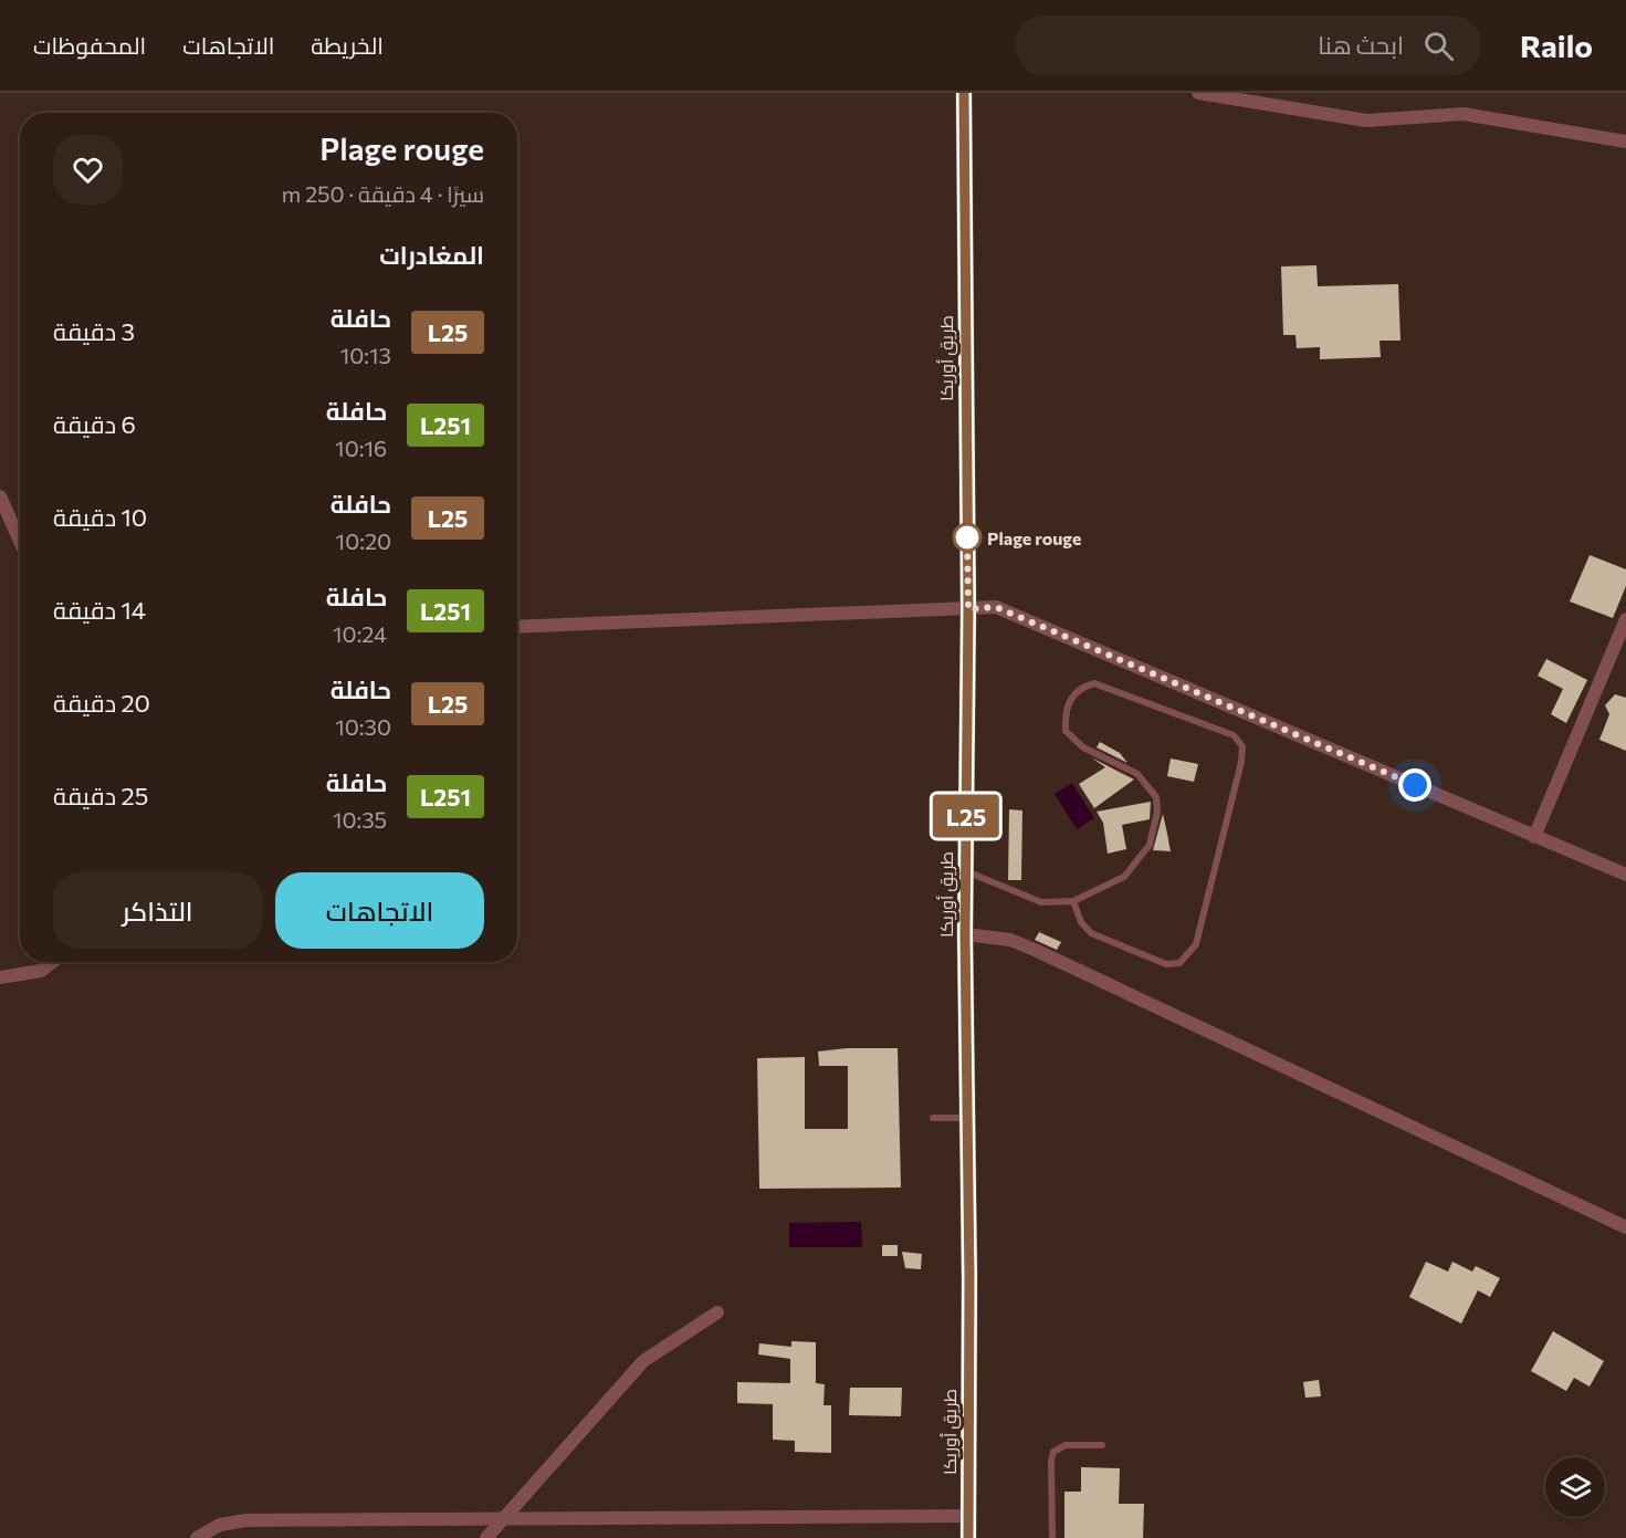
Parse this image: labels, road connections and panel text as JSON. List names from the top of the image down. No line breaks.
{"streets":{"street":["طريق أوريكا"]},"places":["Plage rouge"],"lines":["bus line L25"],"page":{"header":"Railo","search":"ابحث هنا","nav":["الخريطة","الاتجاهات","المحفوظات"],"on_map":"L25","heading":[["Plage rouge","سيرًا · 4 دقيقة · 250 m"],"المغادرات"],"list":[{"mark":"L25","name":"حافلة","note":"10:13","value":"3 دقيقة"},{"mark":"L251","name":"حافلة","note":"10:16","value":"6 دقيقة"},{"mark":"L25","name":"حافلة","note":"10:20","value":"10 دقيقة"},{"mark":"L251","name":"حافلة","note":"10:24","value":"14 دقيقة"},{"mark":"L25","name":"حافلة","note":"10:30","value":"20 دقيقة"},{"mark":"L251","name":"حافلة","note":"10:35","value":"25 دقيقة"}],"buttons":["الاتجاهات","التذاكر"]}}
